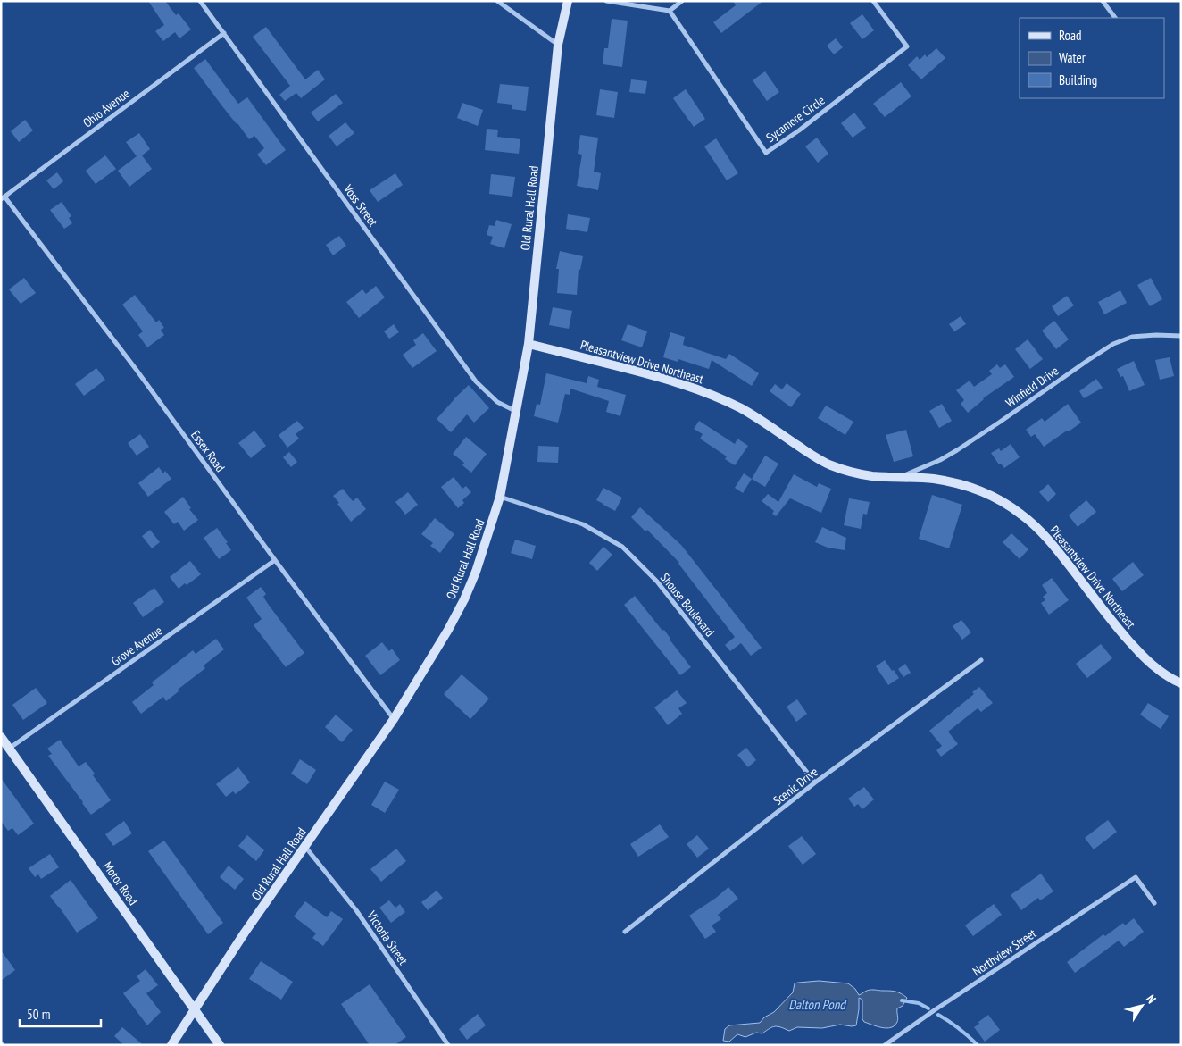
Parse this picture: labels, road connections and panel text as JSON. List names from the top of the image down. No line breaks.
{"streets":{"main road":["Old Rural Hall Road","Pleasantview Drive Northeast","Motor Road"],"street":["Ohio Avenue","Sycamore Circle","Voss Street","Winfield Drive","Essex Road","Shouse Boulevard","Grove Avenue","Scenic Drive","Victoria Street","Northview Street"]},"crossings":[["Ohio Avenue","Voss Street"],["Ohio Avenue","Essex Road"],["Voss Street","Old Rural Hall Road"],["Old Rural Hall Road","Pleasantview Drive Northeast"],["Old Rural Hall Road","Essex Road"],["Old Rural Hall Road","Shouse Boulevard"],["Old Rural Hall Road","Motor Road"],["Old Rural Hall Road","Victoria Street"],["Pleasantview Drive Northeast","Winfield Drive"],["Essex Road","Grove Avenue"],["Shouse Boulevard","Scenic Drive"],["Grove Avenue","Motor Road"]],"water":["Dalton Pond"],"legend":["Road","Water","Building"],"scale_bar":"50 m","north":"top right"}
